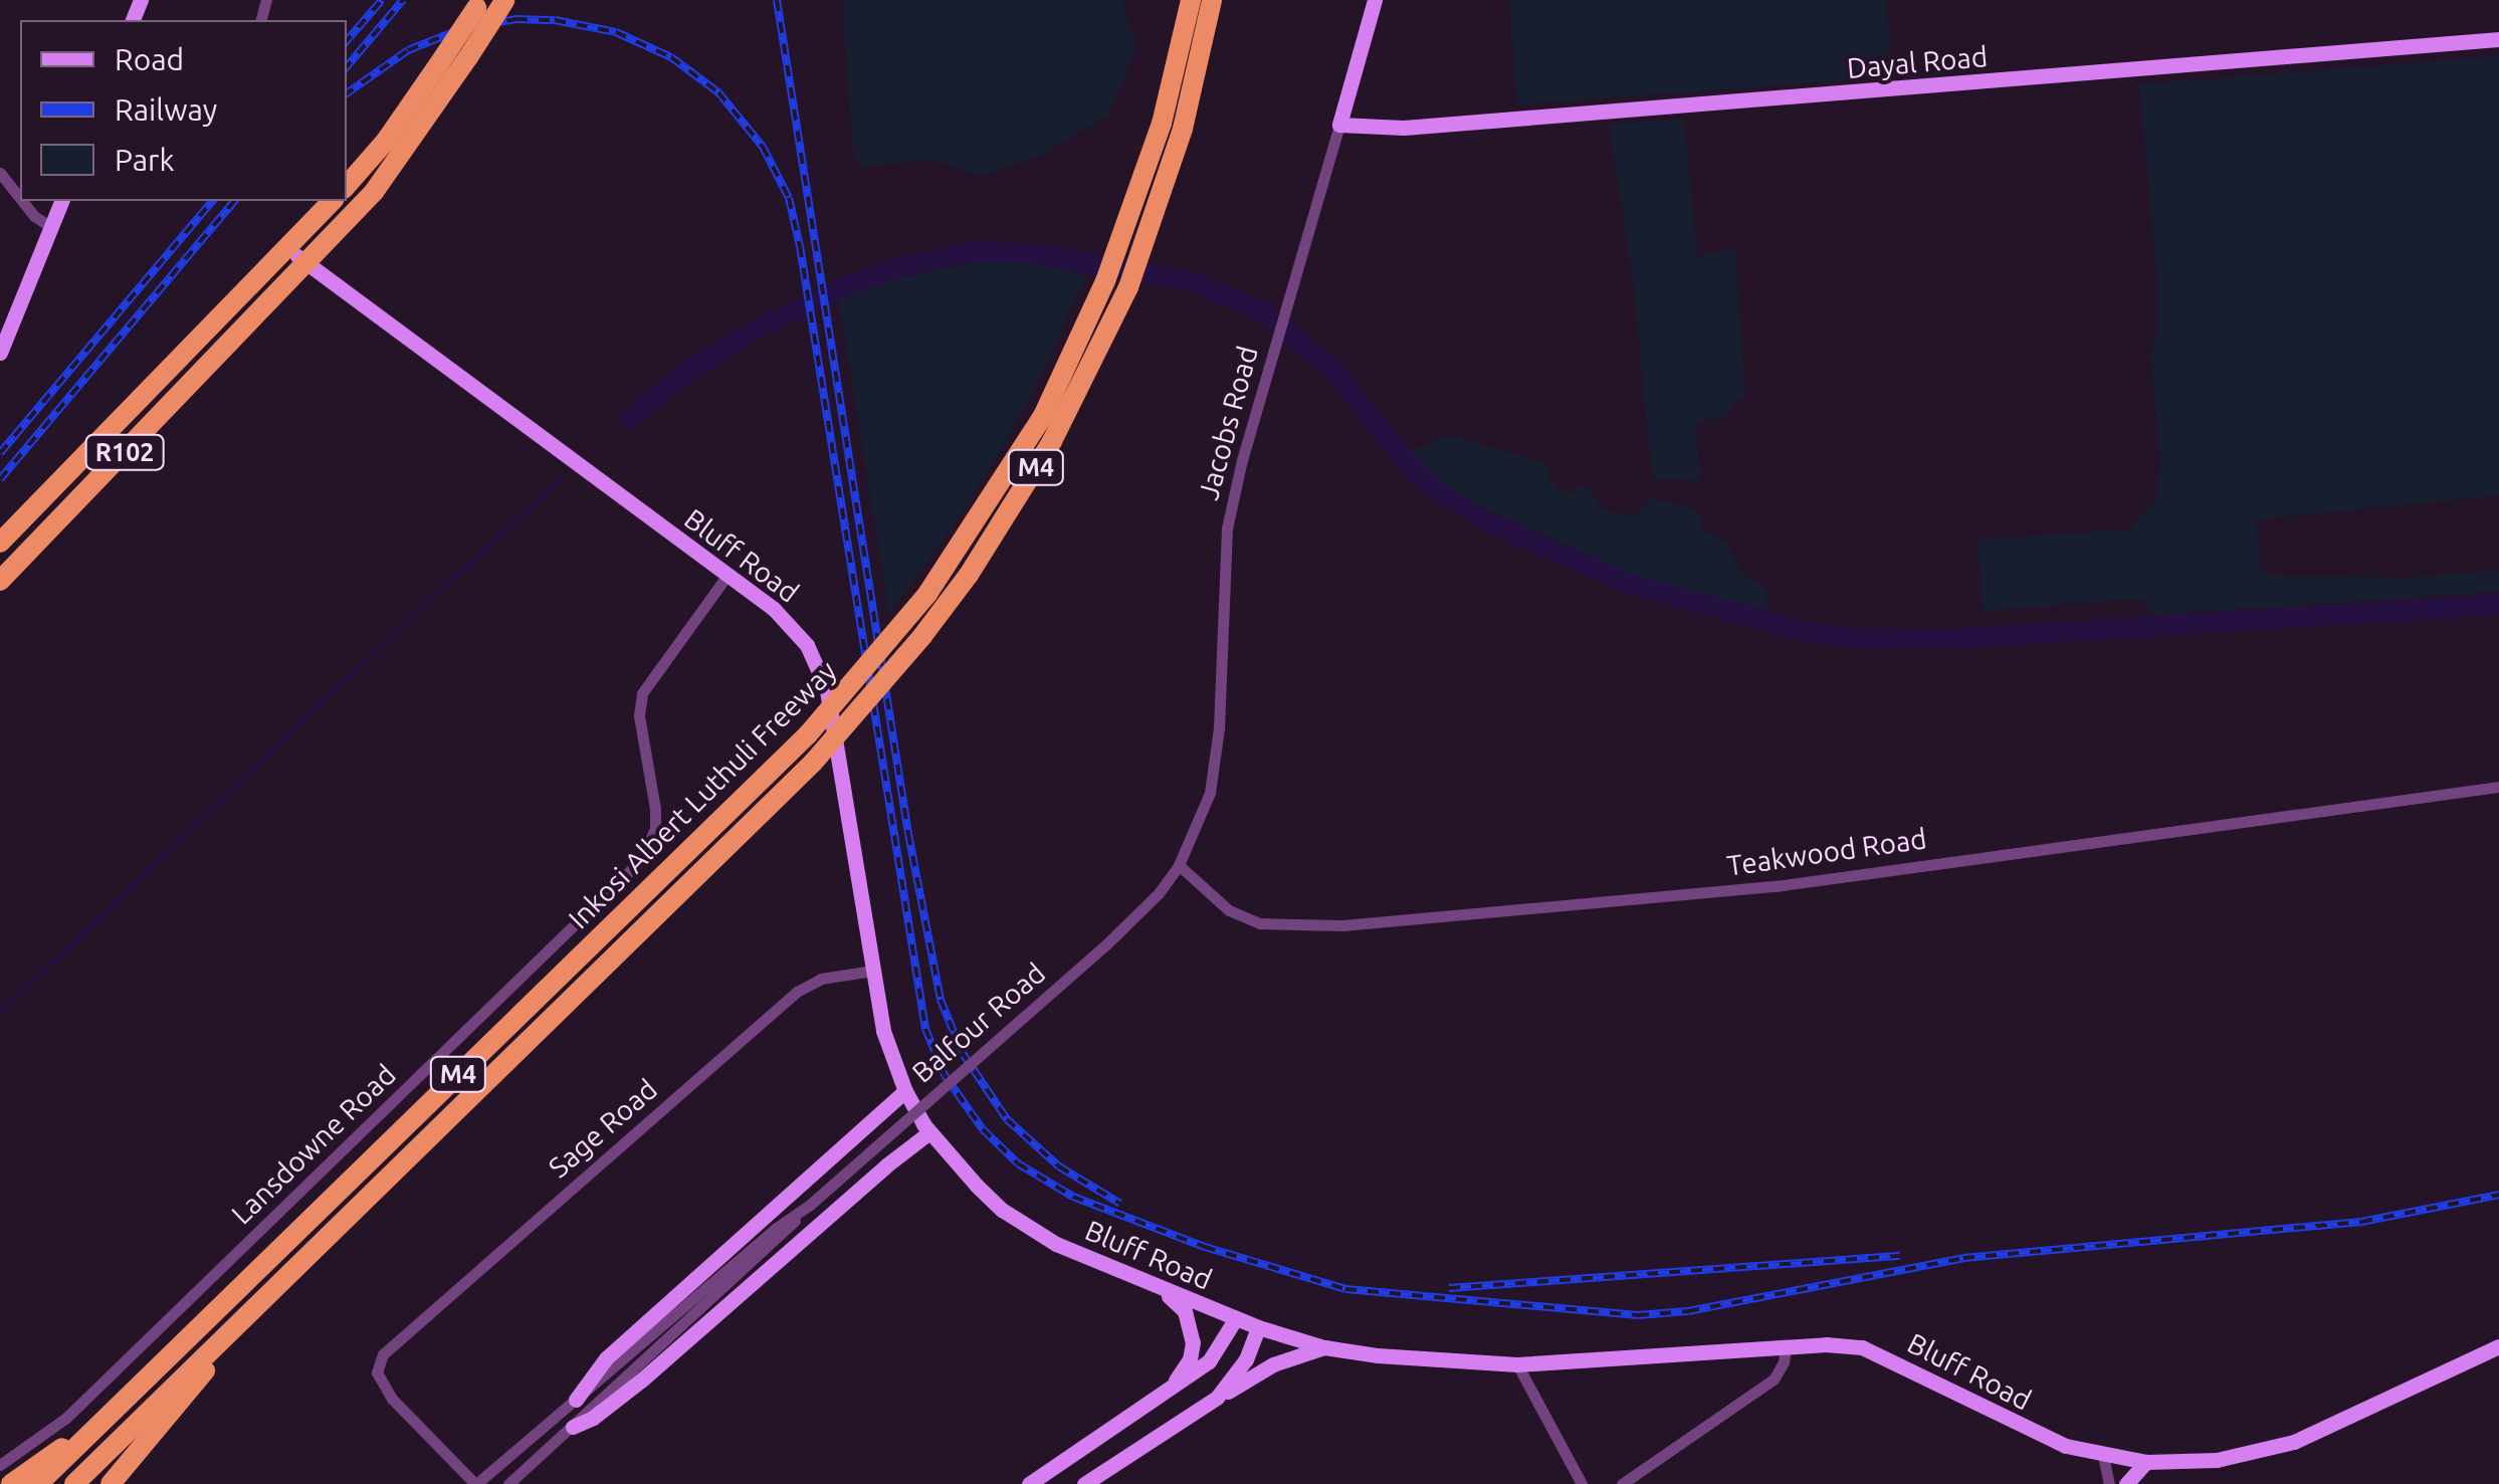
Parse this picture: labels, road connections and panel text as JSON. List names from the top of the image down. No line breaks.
{"streets":{"highway":["R102","M4","Inkosi Albert Luthuli Freeway"],"main road":["Dayal Road","Jacobs Road","Bluff Road"],"street":["Teakwood Road","Balfour Road","Sage Road","Lansdowne Road"]},"crossings":[["Dayal Road","Jacobs Road"],["Jacobs Road","Teakwood Road"],["Jacobs Road","Balfour Road"],["R102","Bluff Road"],["Bluff Road","Sage Road"],["Bluff Road","Lansdowne Road"],["Teakwood Road","Balfour Road"],["Balfour Road","Sage Road"]],"legend":["Road","Railway","Park"]}
